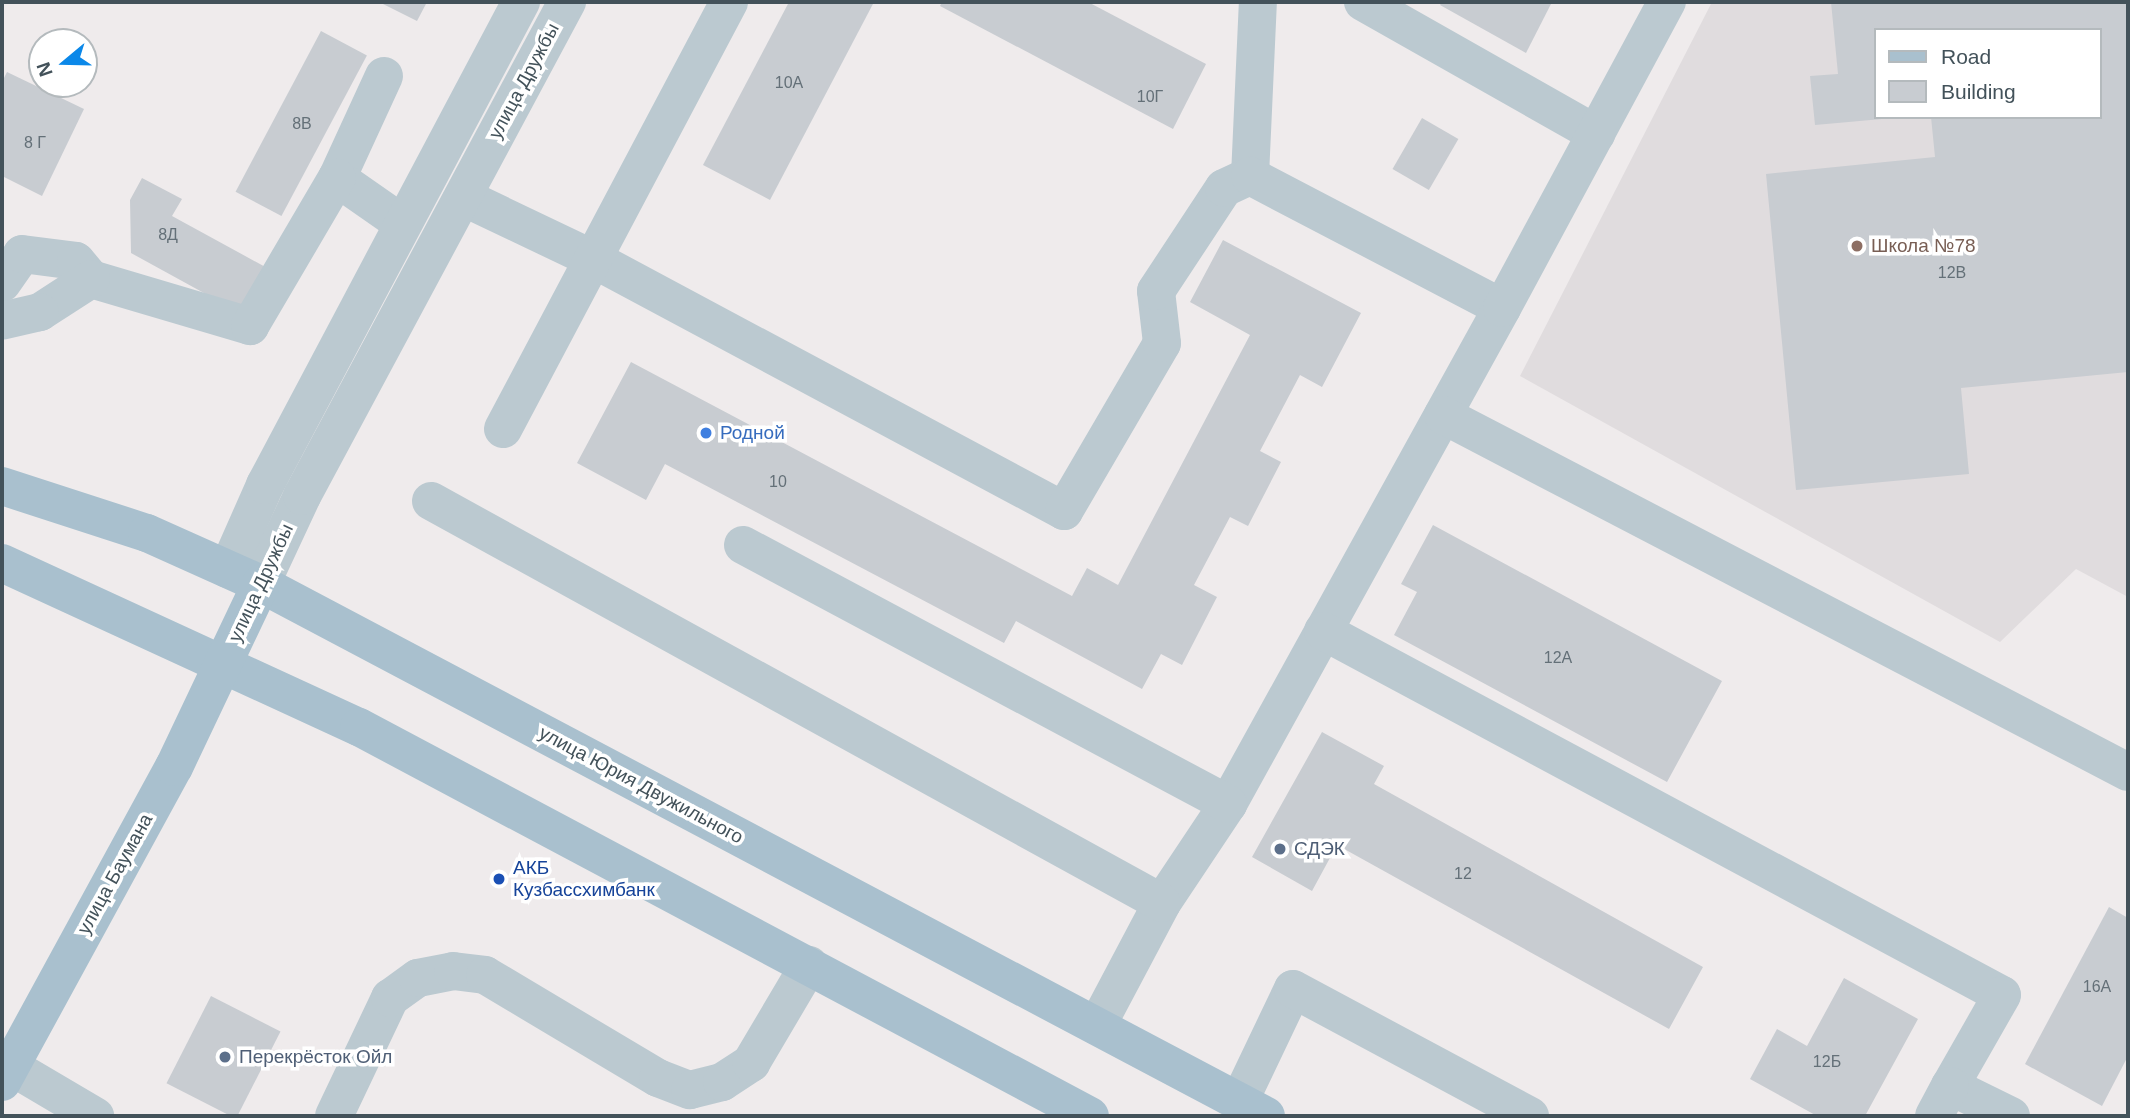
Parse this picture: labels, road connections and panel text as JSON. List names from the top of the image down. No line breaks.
{"streets":{"main road":["улица Дружбы","улица Юрия Двужильного","улица Баумана"]},"crossings":[["улица Дружбы","улица Юрия Двужильного"],["улица Дружбы","улица Баумана"]],"places":["Школа №78","Родной","СДЭК","АКБ Кузбассхимбанк","Перекрёсток Ойл"],"house_numbers":["10А","10Г","8В","8 Г","8Д","12В","10","12А","12","16А","12Б"],"legend":["Road","Building"],"north":"left"}
